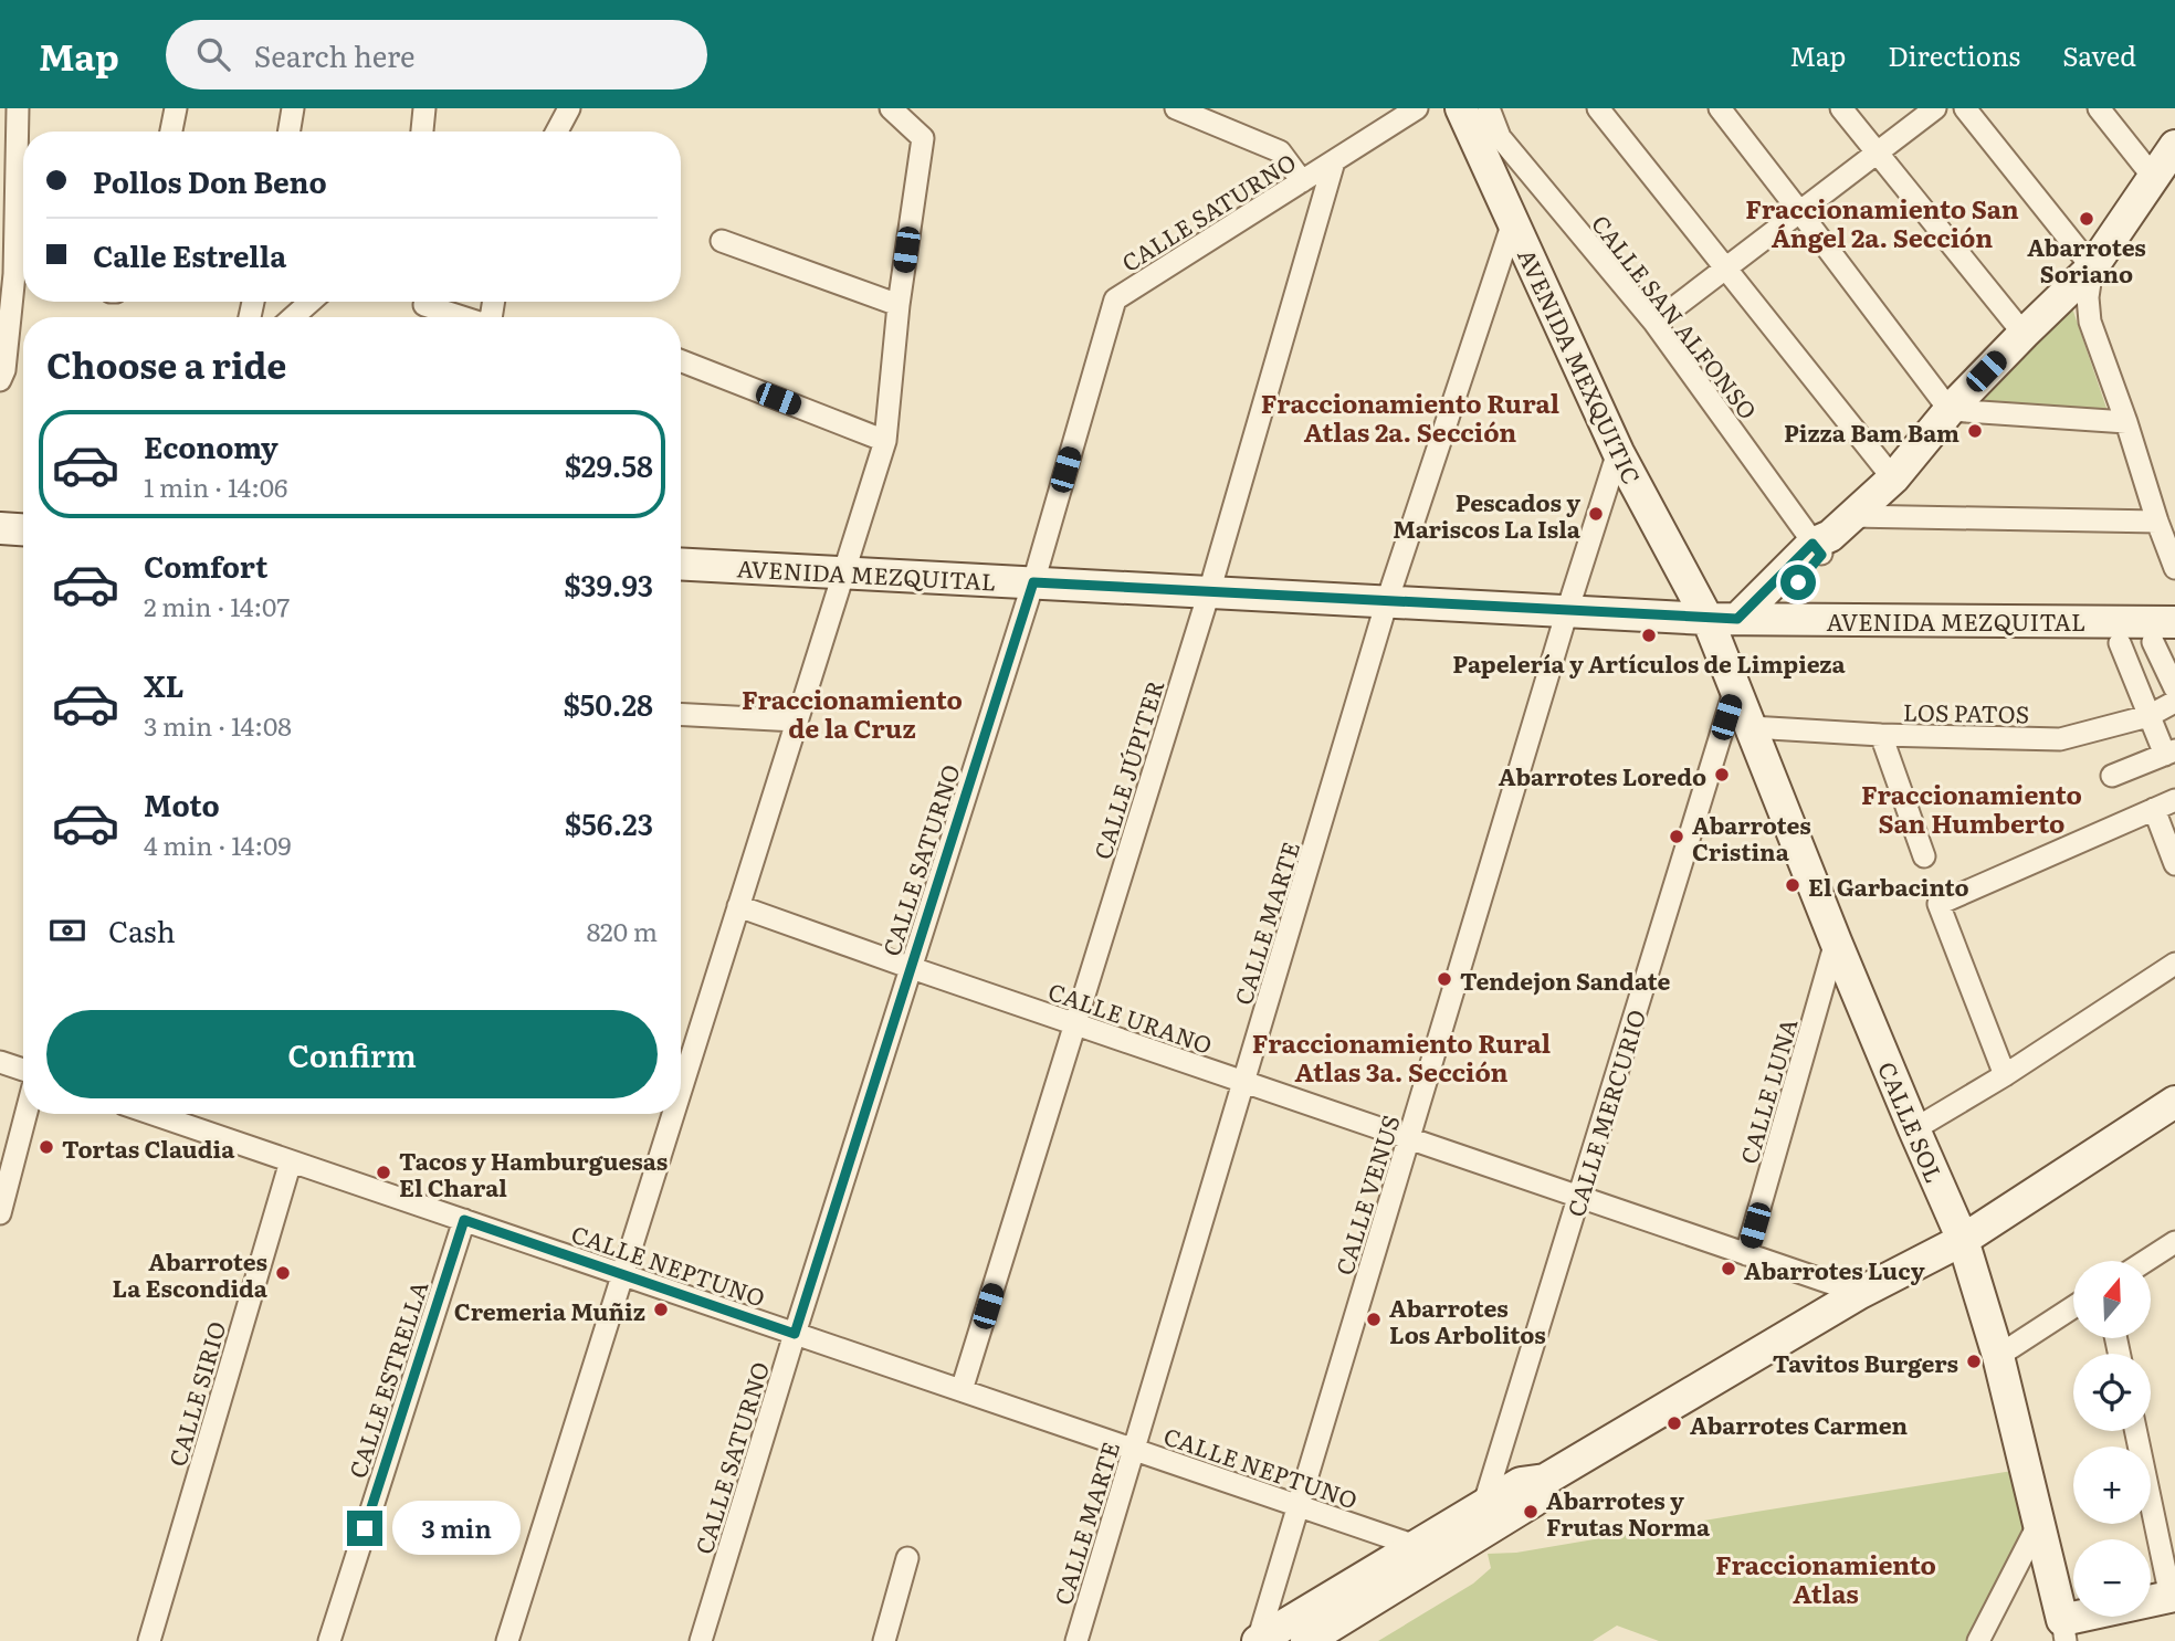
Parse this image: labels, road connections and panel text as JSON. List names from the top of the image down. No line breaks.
{"streets":{"main road":["AVENIDA MEXQUITIC","AVENIDA MEZQUITAL","CALLE SOL"],"street":["CALLE SATURNO","CALLE SAN ALFONSO","LOS PATOS","CALLE JÚPITER","CALLE MARTE","CALLE URANO","CALLE LUNA","CALLE MERCURIO","CALLE VENUS","CALLE NEPTUNO","CALLE ESTRELLA","CALLE SIRIO"]},"crossings":[["CALLE SATURNO","AVENIDA MEZQUITAL"],["CALLE SATURNO","CALLE JÚPITER"],["CALLE SATURNO","CALLE URANO"],["CALLE SATURNO","CALLE NEPTUNO"],["AVENIDA MEXQUITIC","AVENIDA MEZQUITAL"],["AVENIDA MEXQUITIC","CALLE MARTE"],["AVENIDA MEXQUITIC","CALLE SOL"],["AVENIDA MEXQUITIC","CALLE VENUS"],["AVENIDA MEZQUITAL","CALLE JÚPITER"],["AVENIDA MEZQUITAL","CALLE MARTE"],["AVENIDA MEZQUITAL","CALLE SOL"],["AVENIDA MEZQUITAL","CALLE VENUS"],["LOS PATOS","CALLE SOL"],["CALLE JÚPITER","CALLE URANO"],["CALLE JÚPITER","CALLE NEPTUNO"],["CALLE MARTE","CALLE URANO"],["CALLE MARTE","CALLE NEPTUNO"],["CALLE URANO","CALLE LUNA"],["CALLE URANO","CALLE MERCURIO"],["CALLE URANO","CALLE VENUS"],["CALLE LUNA","CALLE SOL"],["CALLE MERCURIO","CALLE SOL"],["CALLE VENUS","CALLE NEPTUNO"],["CALLE NEPTUNO","CALLE ESTRELLA"],["CALLE NEPTUNO","CALLE SIRIO"]],"districts":["Fraccionamiento San Ángel 2a. Sección","Fraccionamiento Rural Atlas 2a. Sección","Fraccionamiento de la Cruz","Fraccionamiento San Humberto","Fraccionamiento Rural Atlas 3a. Sección","Fraccionamiento Atlas"],"places":["Abarrotes Soriano","Pizza Bam Bam","Pescados y Mariscos La Isla","Papelería y Artículos de Limpieza","Abarrotes Loredo","Abarrotes Cristina","El Garbacinto","Tendejon Sandate","Tortas Claudia","Tacos y Hamburguesas El Charal","Abarrotes Lucy","Abarrotes La Escondida","Cremeria Muñiz","Abarrotes Los Arbolitos","Tavitos Burgers","Abarrotes Carmen","Abarrotes y Frutas Norma"],"north":"top","page":{"header":"Map","search":"Search here","nav":["Map","Directions","Saved"],"banner":["Pollos Don Beno","Calle Estrella"],"heading":"Choose a ride","list":[{"name":"Economy","note":"1 min · 14:06","value":"$29.58"},{"name":"Comfort","note":"2 min · 14:07","value":"$39.93"},{"name":"XL","note":"3 min · 14:08","value":"$50.28"},{"name":"Moto","note":"4 min · 14:09","value":"$56.23"}],"pay":["Cash","820 m"],"buttons":"Confirm","map_buttons":["+","−"],"bubble":"3 min"}}
